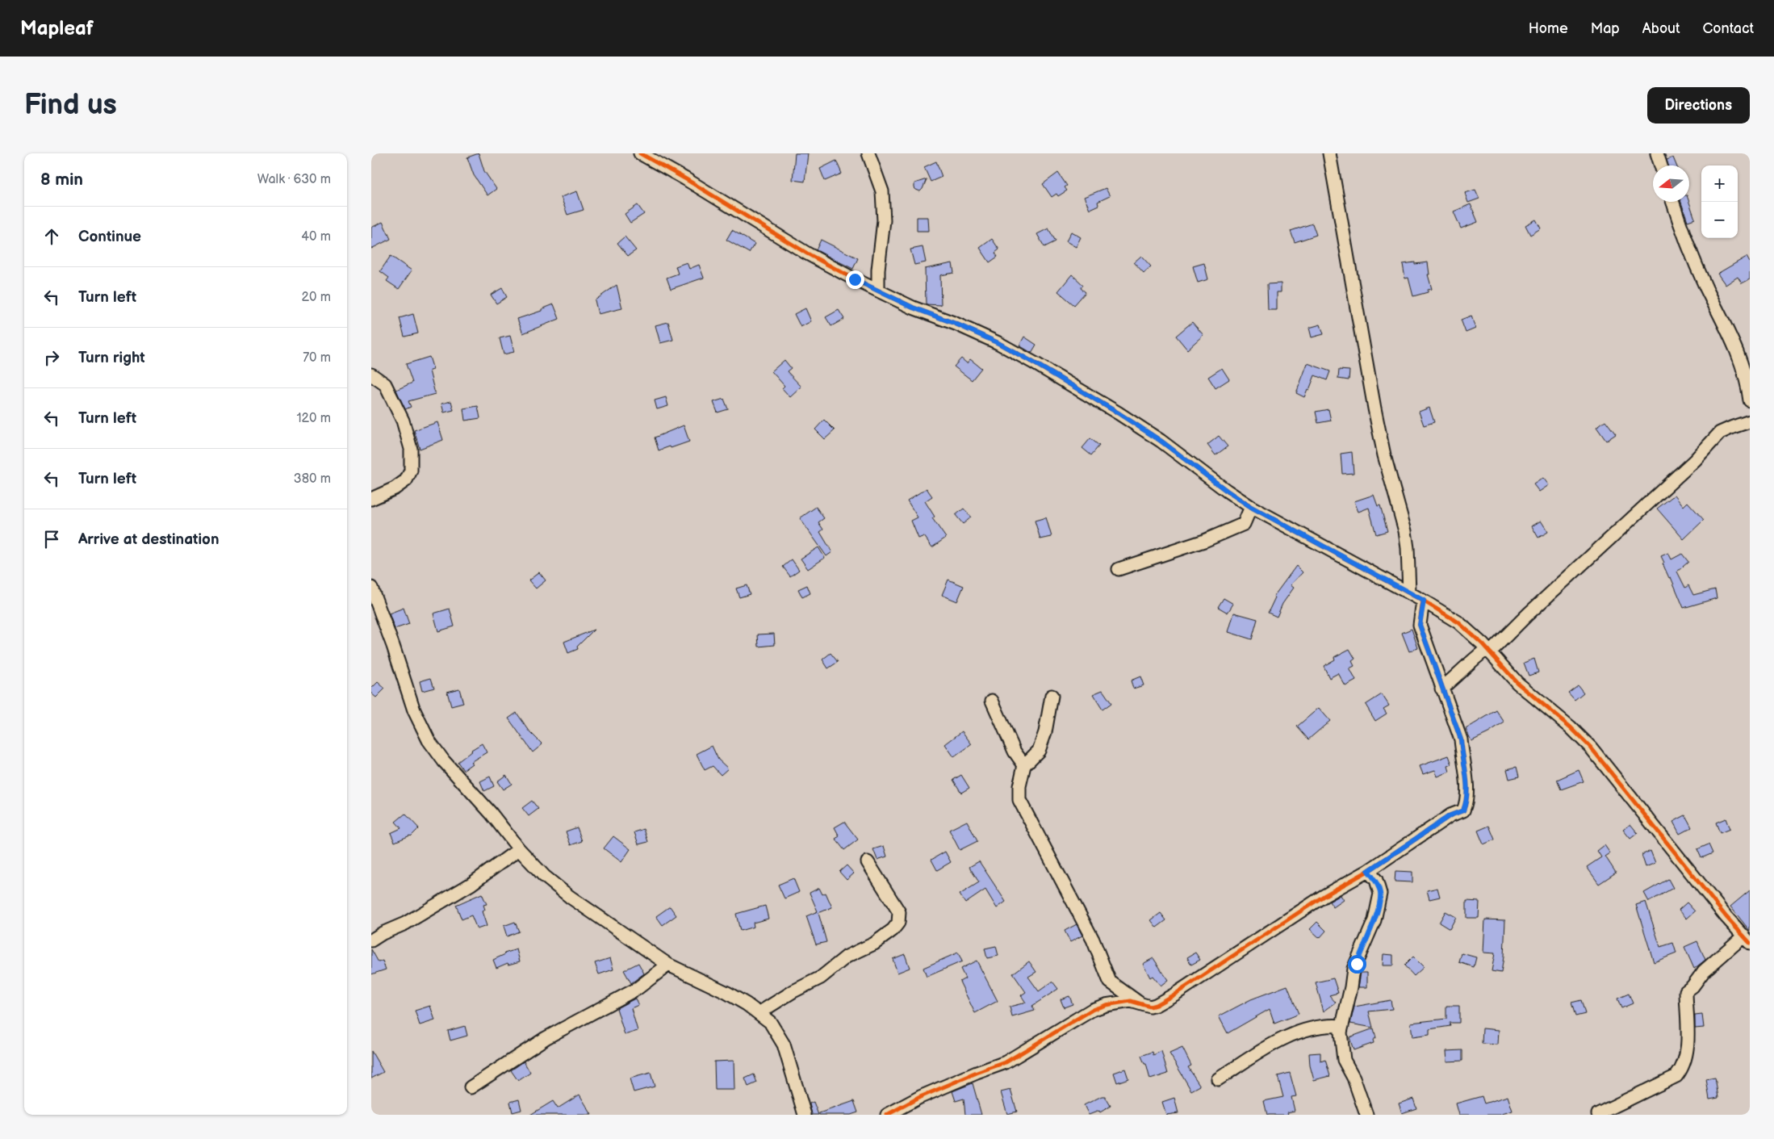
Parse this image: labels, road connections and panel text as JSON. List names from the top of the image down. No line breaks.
{"north":"left","page":{"header":"Mapleaf","nav":["Home","Map","About","Contact"],"buttons":"Directions","title":"Find us","heading":["8 min","Walk · 630 m"],"map_buttons":["+","−"],"list":[["Continue","40 m"],["Turn left","20 m"],["Turn right","70 m"],["Turn left","120 m"],["Turn left","380 m"],"Arrive at destination"]}}
